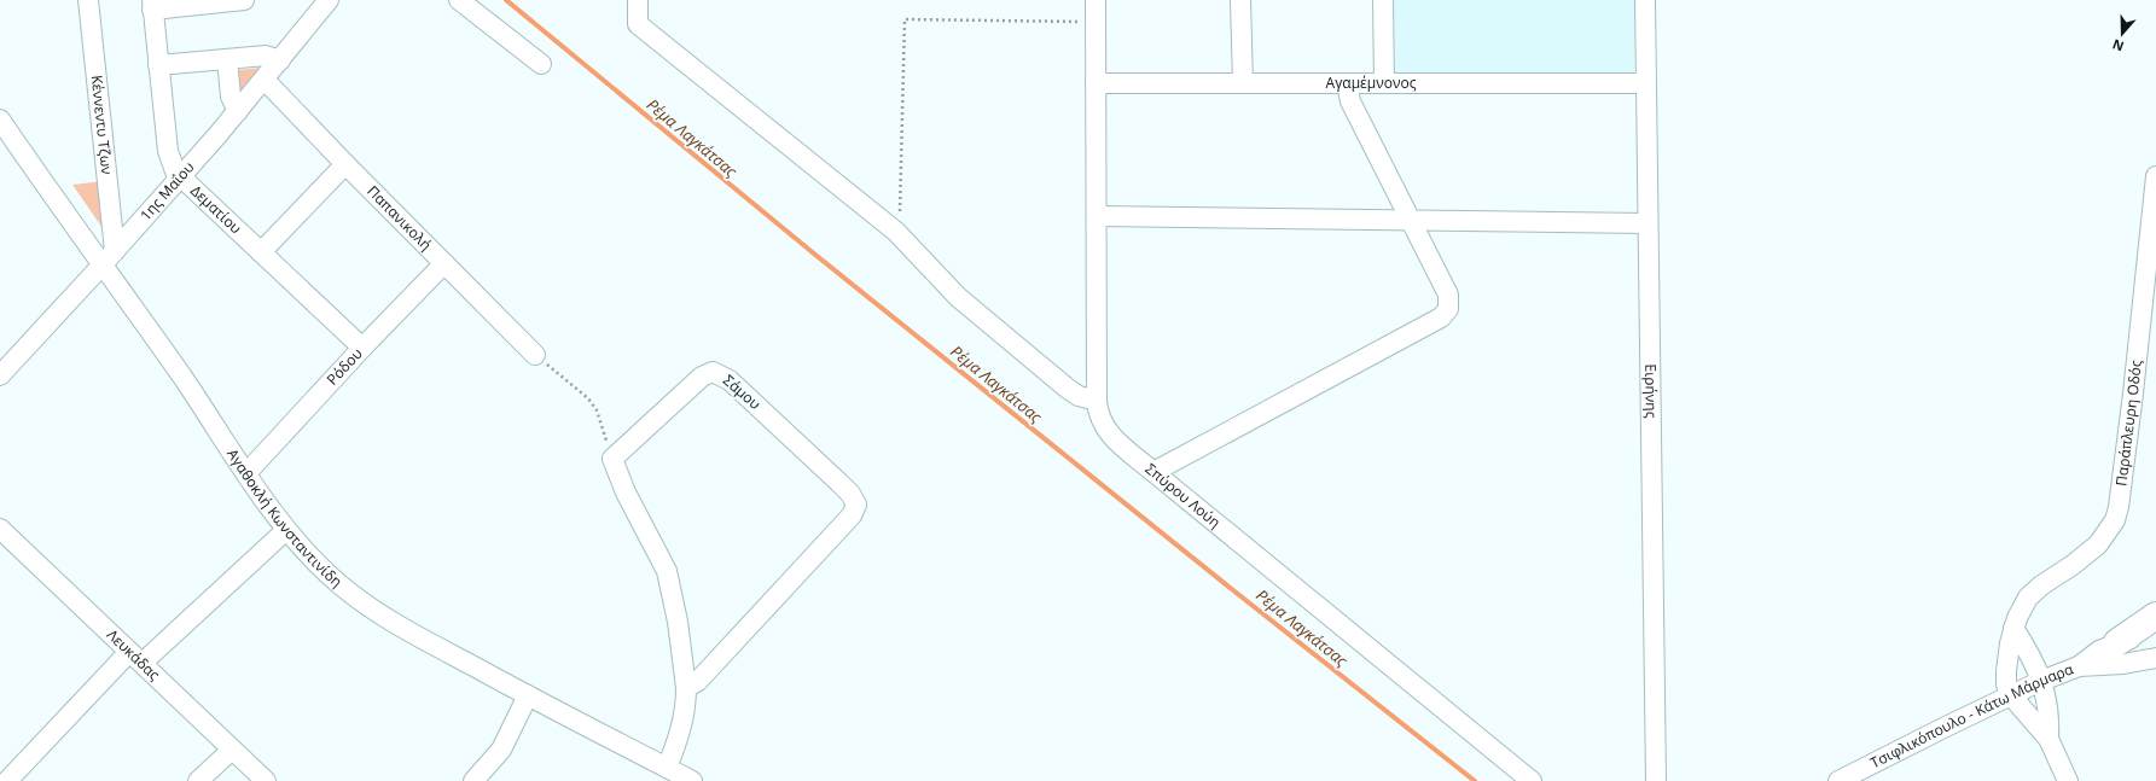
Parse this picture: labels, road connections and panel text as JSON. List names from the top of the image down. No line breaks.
{"streets":{"street":["Αγαμέμνονoς","Κέννεντυ Τζων","1ης Μαΐου","Δεματίου","Παπανικολή","Ρόδου","Ειρήνης","Σάμου","Παράπλευρη Οδός","Σπύρου Λούη","Αγαθοκλή Κωνσταντινίδη","Λευκάδας","Τσιφλικόπουλο - Κάτω Μάρμαρα"]},"crossings":[["Αγαμέμνονoς","Ειρήνης"],["Αγαμέμνονoς","Σπύρου Λούη"],["Κέννεντυ Τζων","1ης Μαΐου"],["Κέννεντυ Τζων","Αγαθοκλή Κωνσταντινίδη"],["1ης Μαΐου","Δεματίου"],["1ης Μαΐου","Παπανικολή"],["1ης Μαΐου","Αγαθοκλή Κωνσταντινίδη"],["Δεματίου","Ρόδου"],["Παπανικολή","Ρόδου"],["Ρόδου","Αγαθοκλή Κωνσταντινίδη"],["Παράπλευρη Οδός","Τσιφλικόπουλο - Κάτω Μάρμαρα"]],"water":["Ρέμα Λαγκάτσας"],"north":"bottom"}
